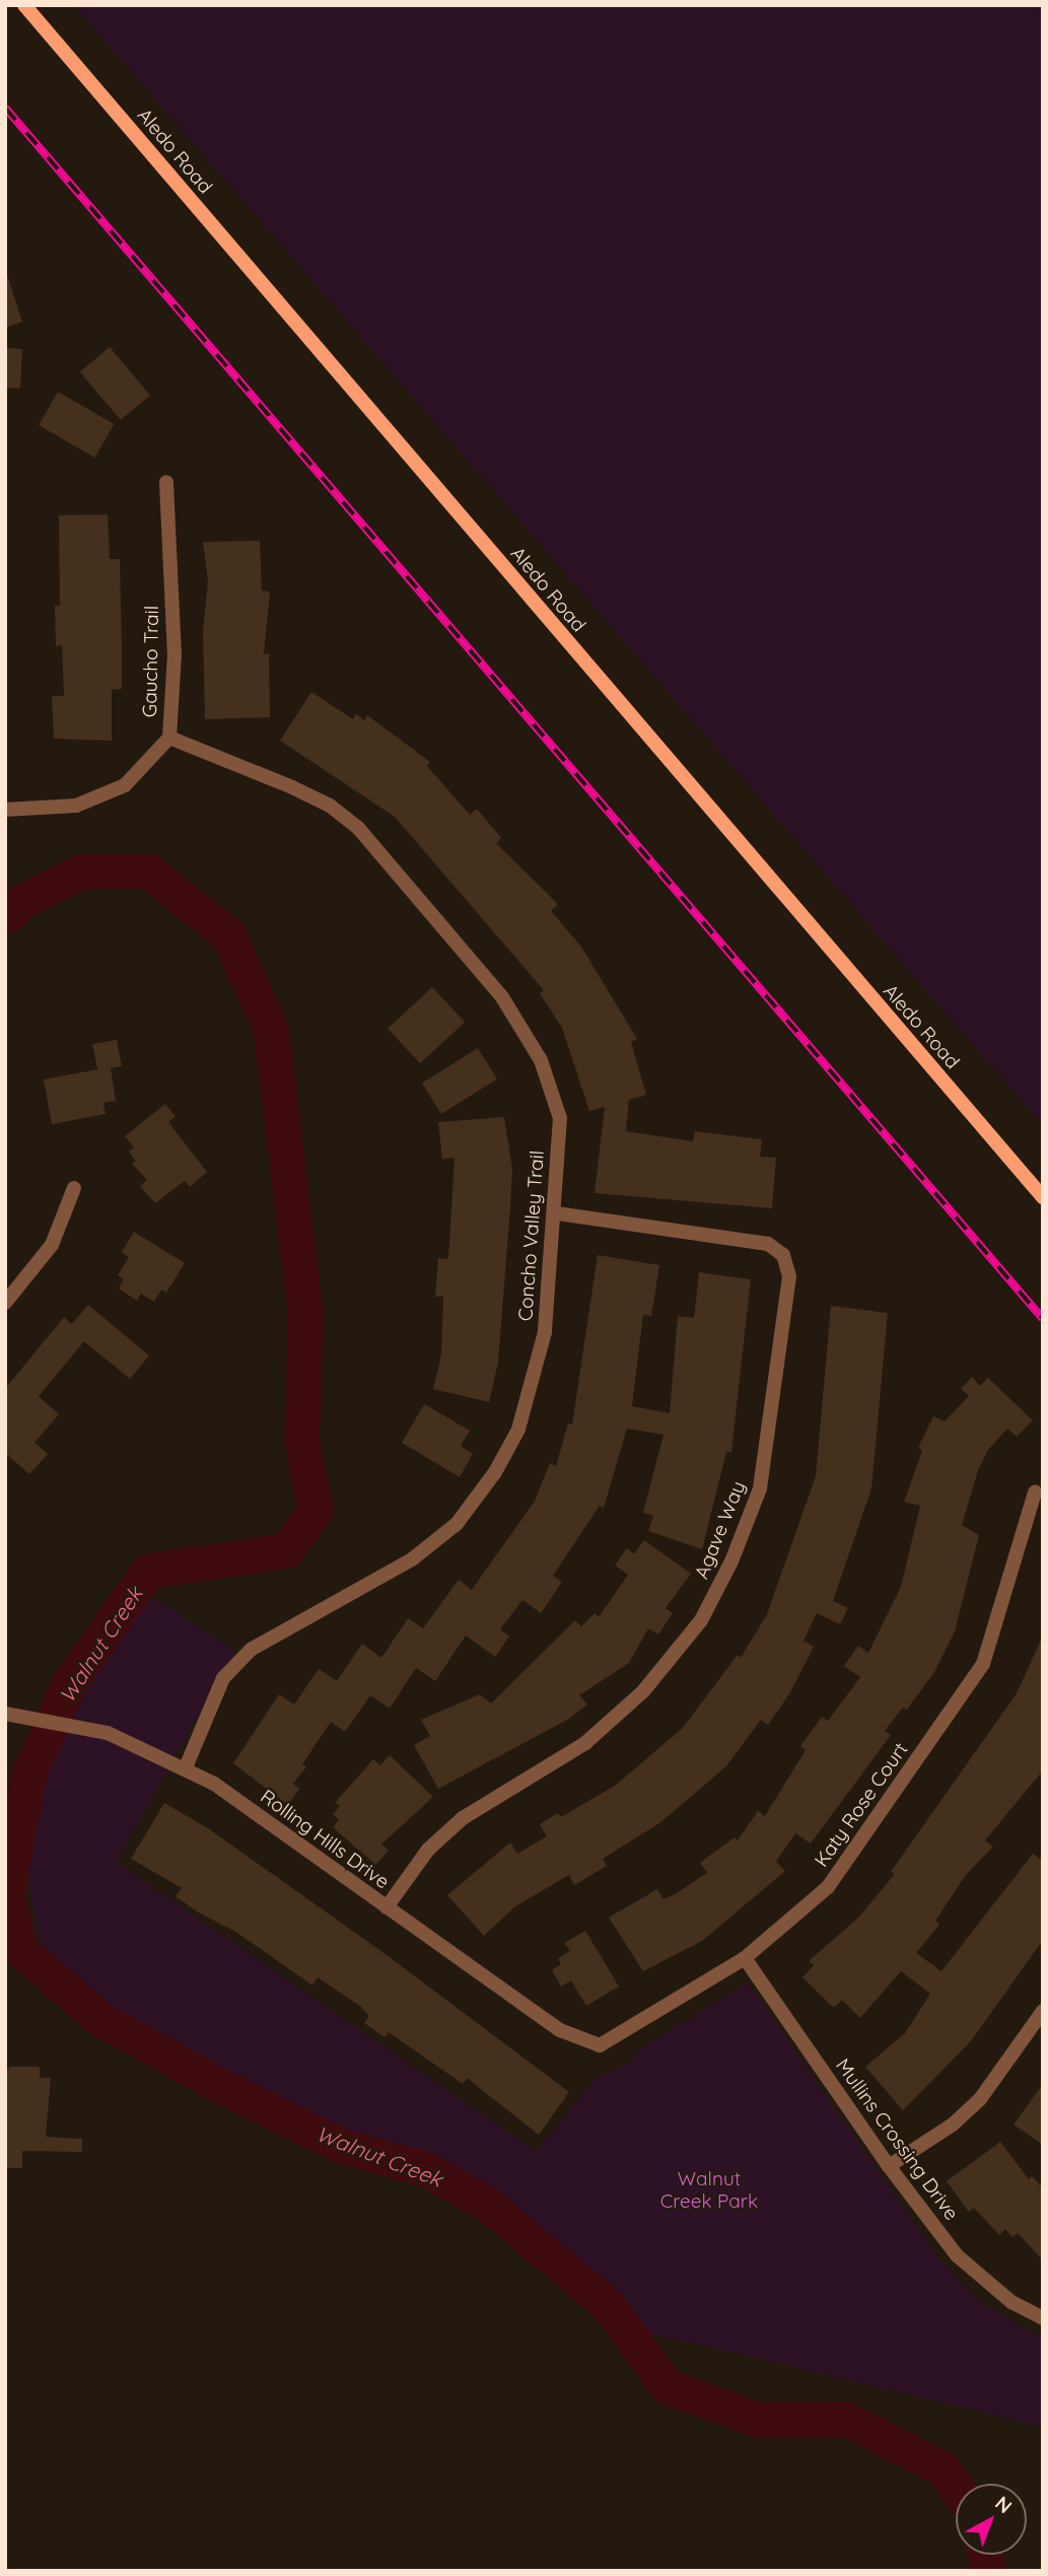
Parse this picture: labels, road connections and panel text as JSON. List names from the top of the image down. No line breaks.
{"streets":{"street":["Aledo Road","Gaucho Trail","Concho Valley Trail","Agave Way","Katy Rose Court","Rolling Hills Drive","Mullins Crossing Drive"]},"crossings":[["Gaucho Trail","Concho Valley Trail"],["Concho Valley Trail","Agave Way"],["Concho Valley Trail","Rolling Hills Drive"],["Agave Way","Rolling Hills Drive"],["Katy Rose Court","Rolling Hills Drive"],["Katy Rose Court","Mullins Crossing Drive"]],"water":["Walnut Creek"],"parks":["Walnut Creek Park"],"north":"top right"}
